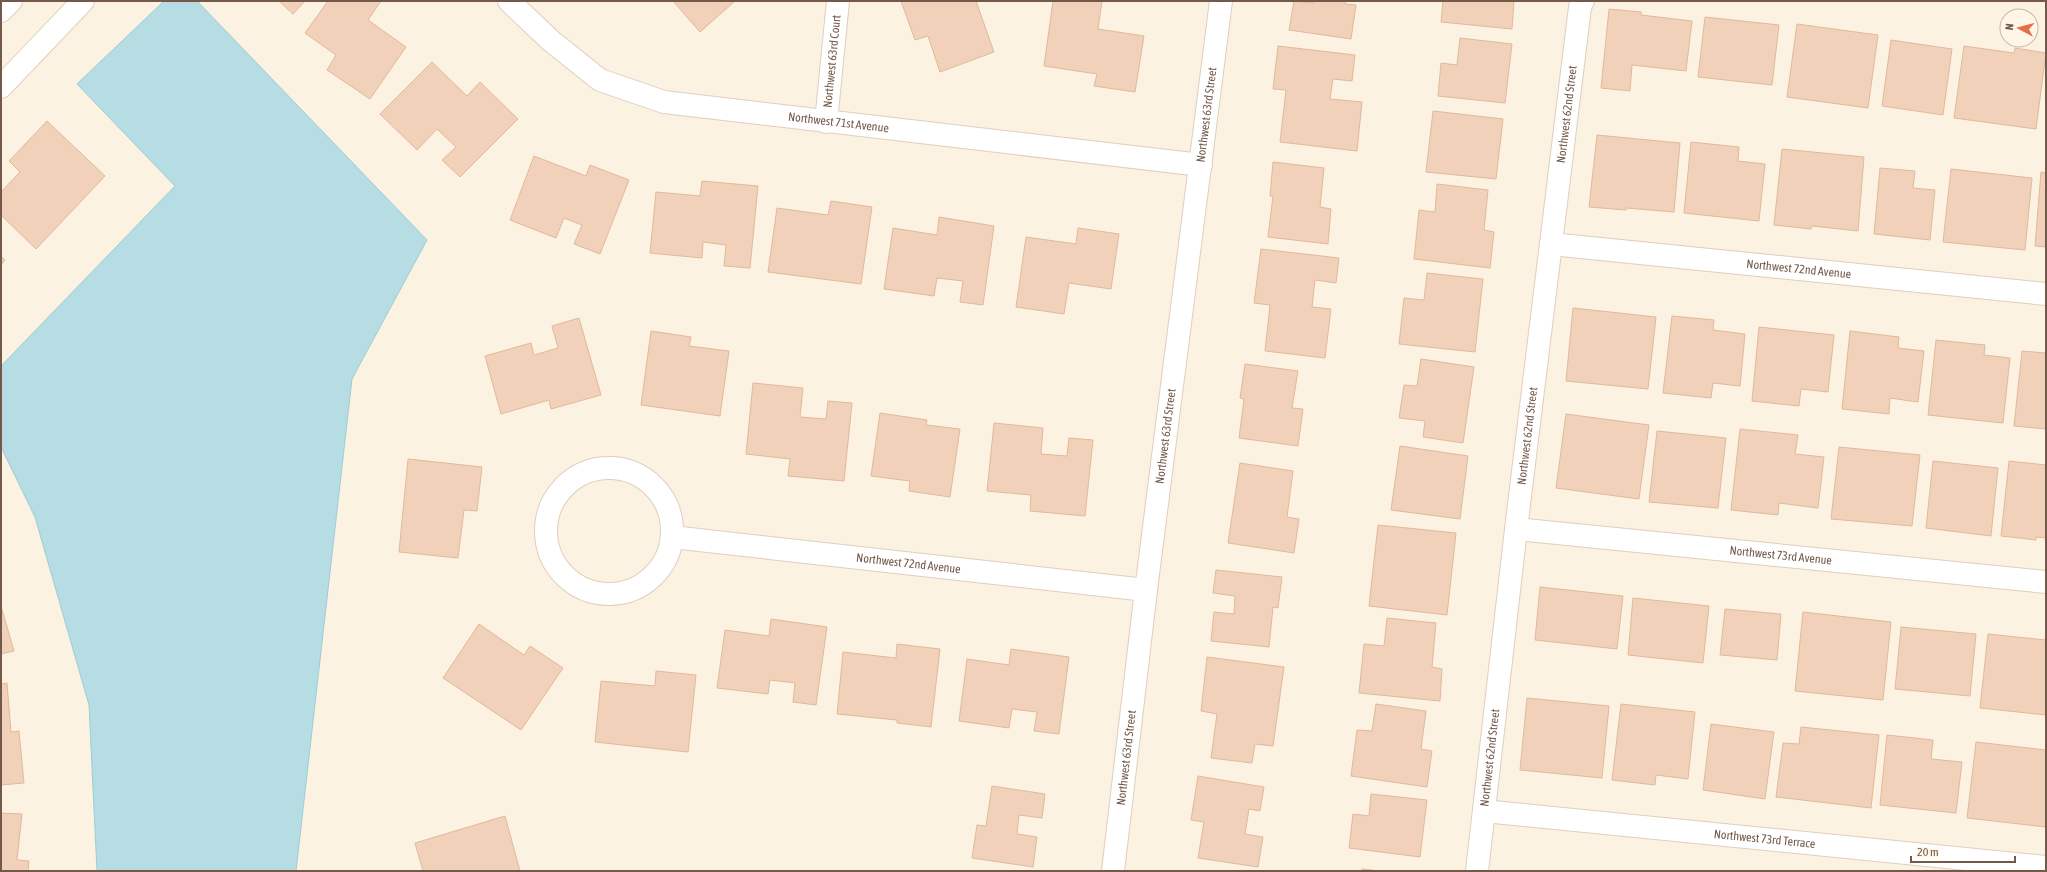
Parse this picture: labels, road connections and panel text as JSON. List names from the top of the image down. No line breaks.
{"streets":{"street":["Northwest 63rd Court","Northwest 63rd Street","Northwest 62nd Street","Northwest 71st Avenue","Northwest 72nd Avenue","Northwest 73rd Avenue","Northwest 73rd Terrace"]},"crossings":[["Northwest 63rd Court","Northwest 71st Avenue"],["Northwest 63rd Street","Northwest 71st Avenue"],["Northwest 63rd Street","Northwest 72nd Avenue"],["Northwest 62nd Street","Northwest 72nd Avenue"],["Northwest 62nd Street","Northwest 73rd Avenue"],["Northwest 62nd Street","Northwest 73rd Terrace"]],"scale_bar":"20 m","north":"left"}
